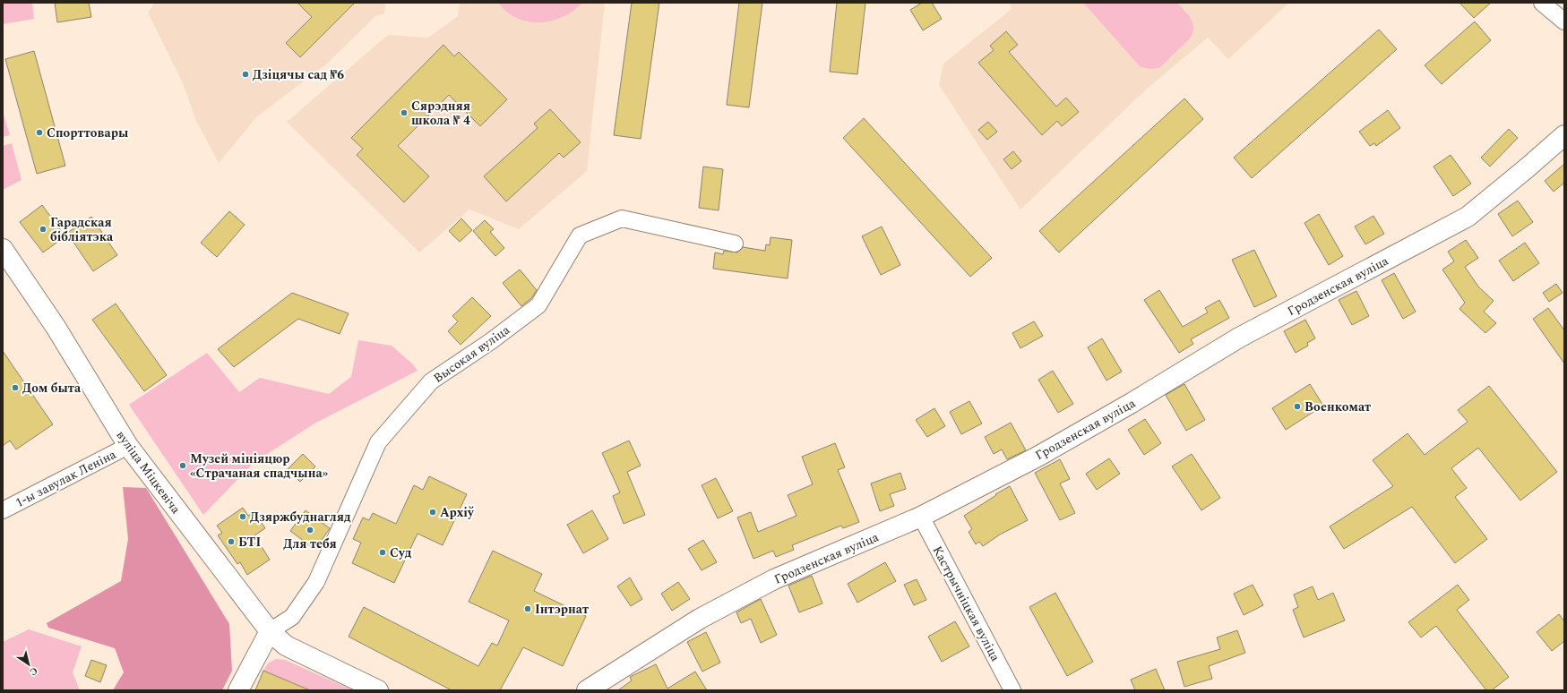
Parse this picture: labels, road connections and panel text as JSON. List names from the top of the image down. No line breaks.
{"streets":{"street":["Гродзенская вуліца","Высокая вуліца","вуліца Міцкевіча","1-ы завулак Леніна","Кастрычніцкая вуліца"]},"crossings":[["Гродзенская вуліца","Кастрычніцкая вуліца"],["Высокая вуліца","вуліца Міцкевіча"],["вуліца Міцкевіча","1-ы завулак Леніна"]],"places":["Дзіцячы сад №6","Сярэдняя школа № 4","Спорттовары","Гарадская бібліятэка","Дом быта","Военкомат","Музей мініяцюр «Страчаная спадчына»","Архіў","Дзяржбуднагляд","Для тебя","БТІ","Суд","Інтэрнат"],"north":"bottom right"}
